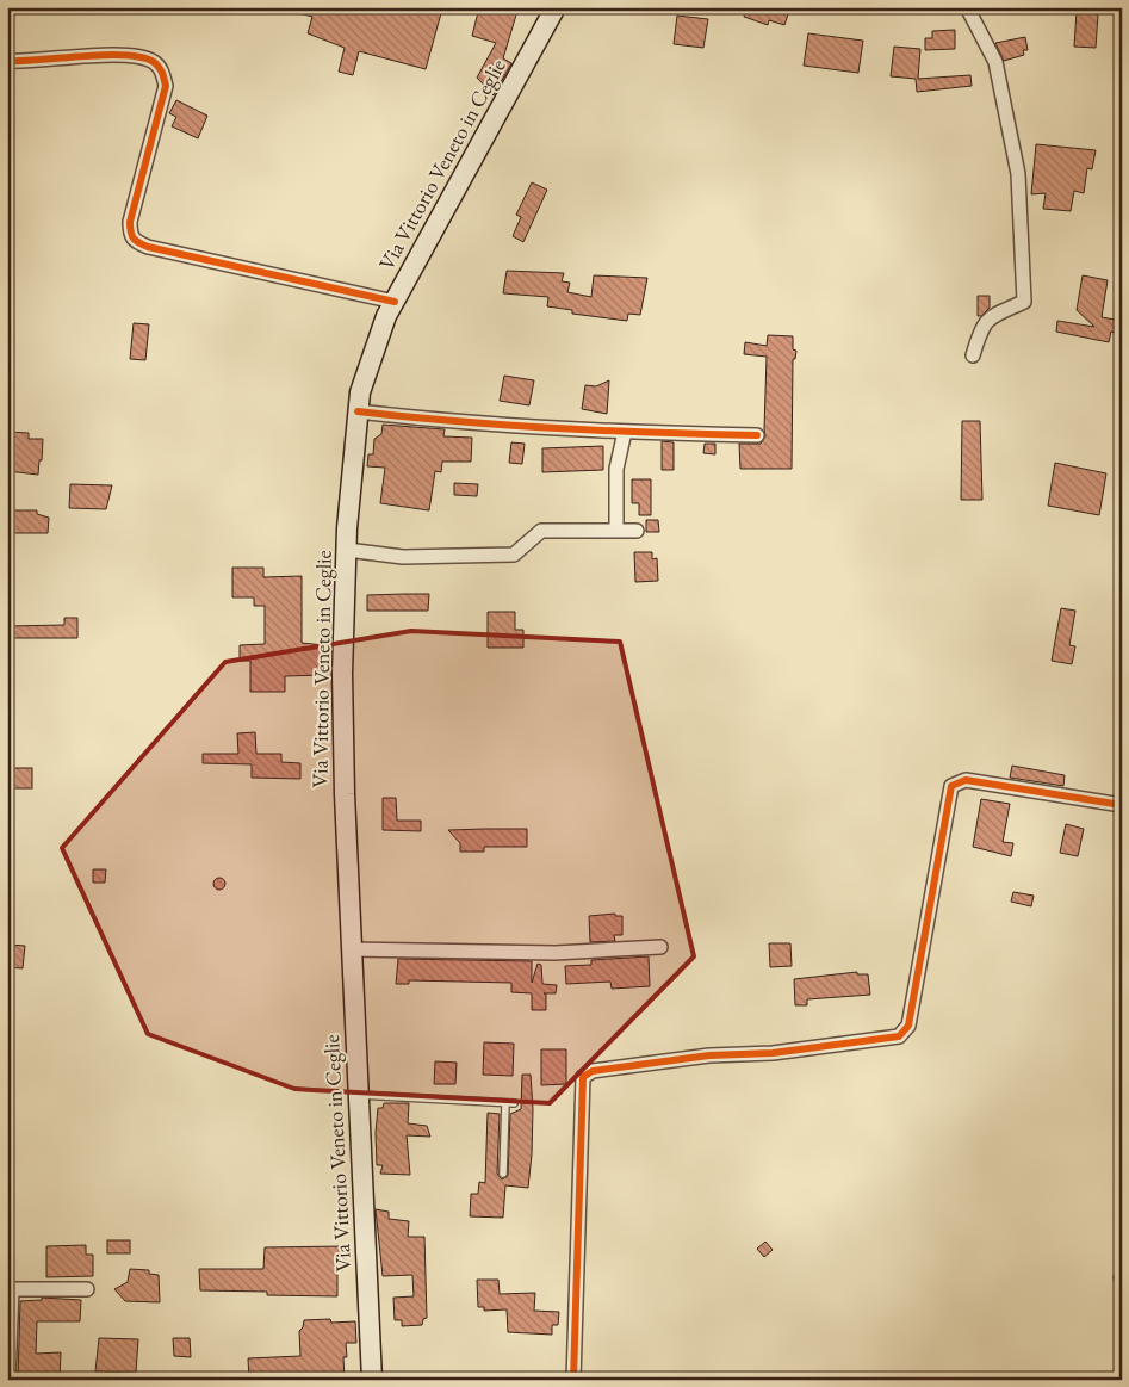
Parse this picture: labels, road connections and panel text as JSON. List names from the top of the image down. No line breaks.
{"streets":{"main road":["Via Vittorio Veneto in Ceglie"]}}
